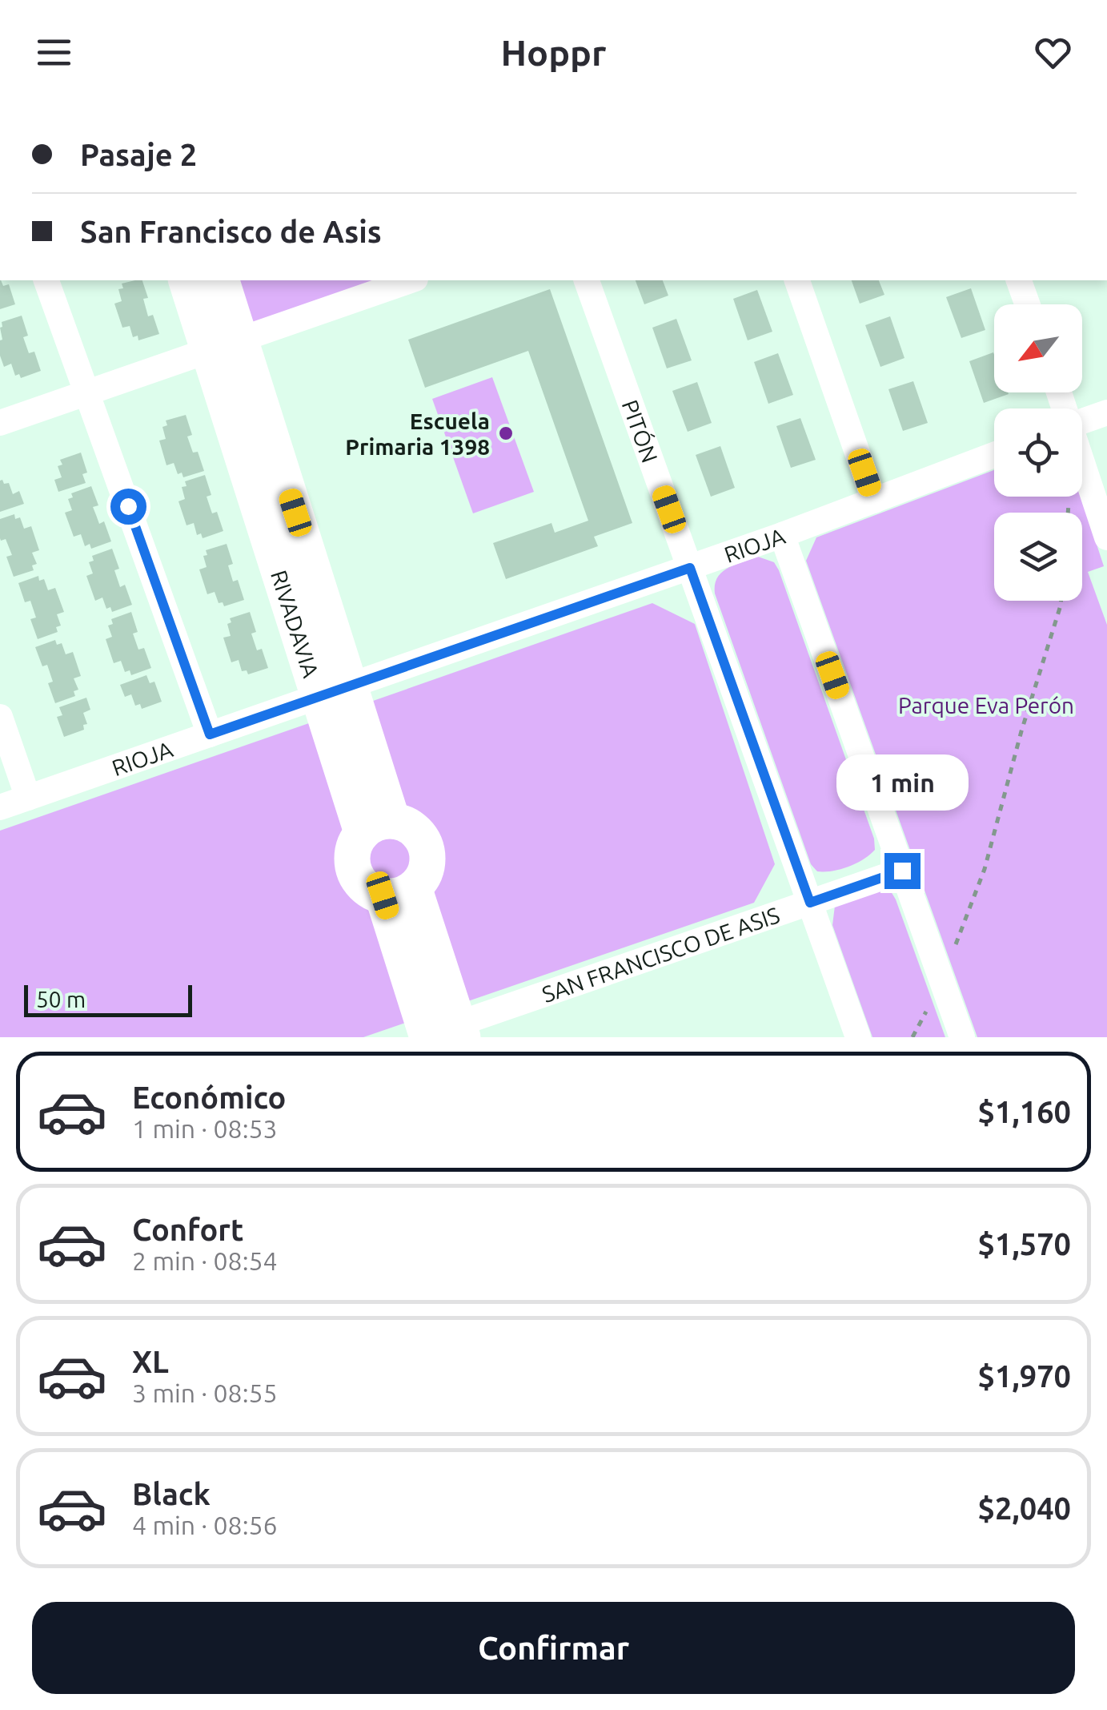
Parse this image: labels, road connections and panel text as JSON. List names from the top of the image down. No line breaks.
{"streets":{"street":["PITÓN","RIOJA","RIVADAVIA","SAN FRANCISCO DE ASIS"]},"crossings":[["PITÓN","RIOJA"],["PITÓN","SAN FRANCISCO DE ASIS"],["RIOJA","RIVADAVIA"]],"parks":["Parque Eva Perón"],"places":["Escuela Primaria 1398"],"scale_bar":"50 m","north":"bottom left","page":{"header":"Hoppr","banner":["Pasaje 2","San Francisco de Asis"],"bubble":"1 min","scale":"50 m","list":[{"name":"Económico","note":"1 min · 08:53","value":"$1,160"},{"name":"Confort","note":"2 min · 08:54","value":"$1,570"},{"name":"XL","note":"3 min · 08:55","value":"$1,970"},{"name":"Black","note":"4 min · 08:56","value":"$2,040"}],"buttons":"Confirmar"}}
